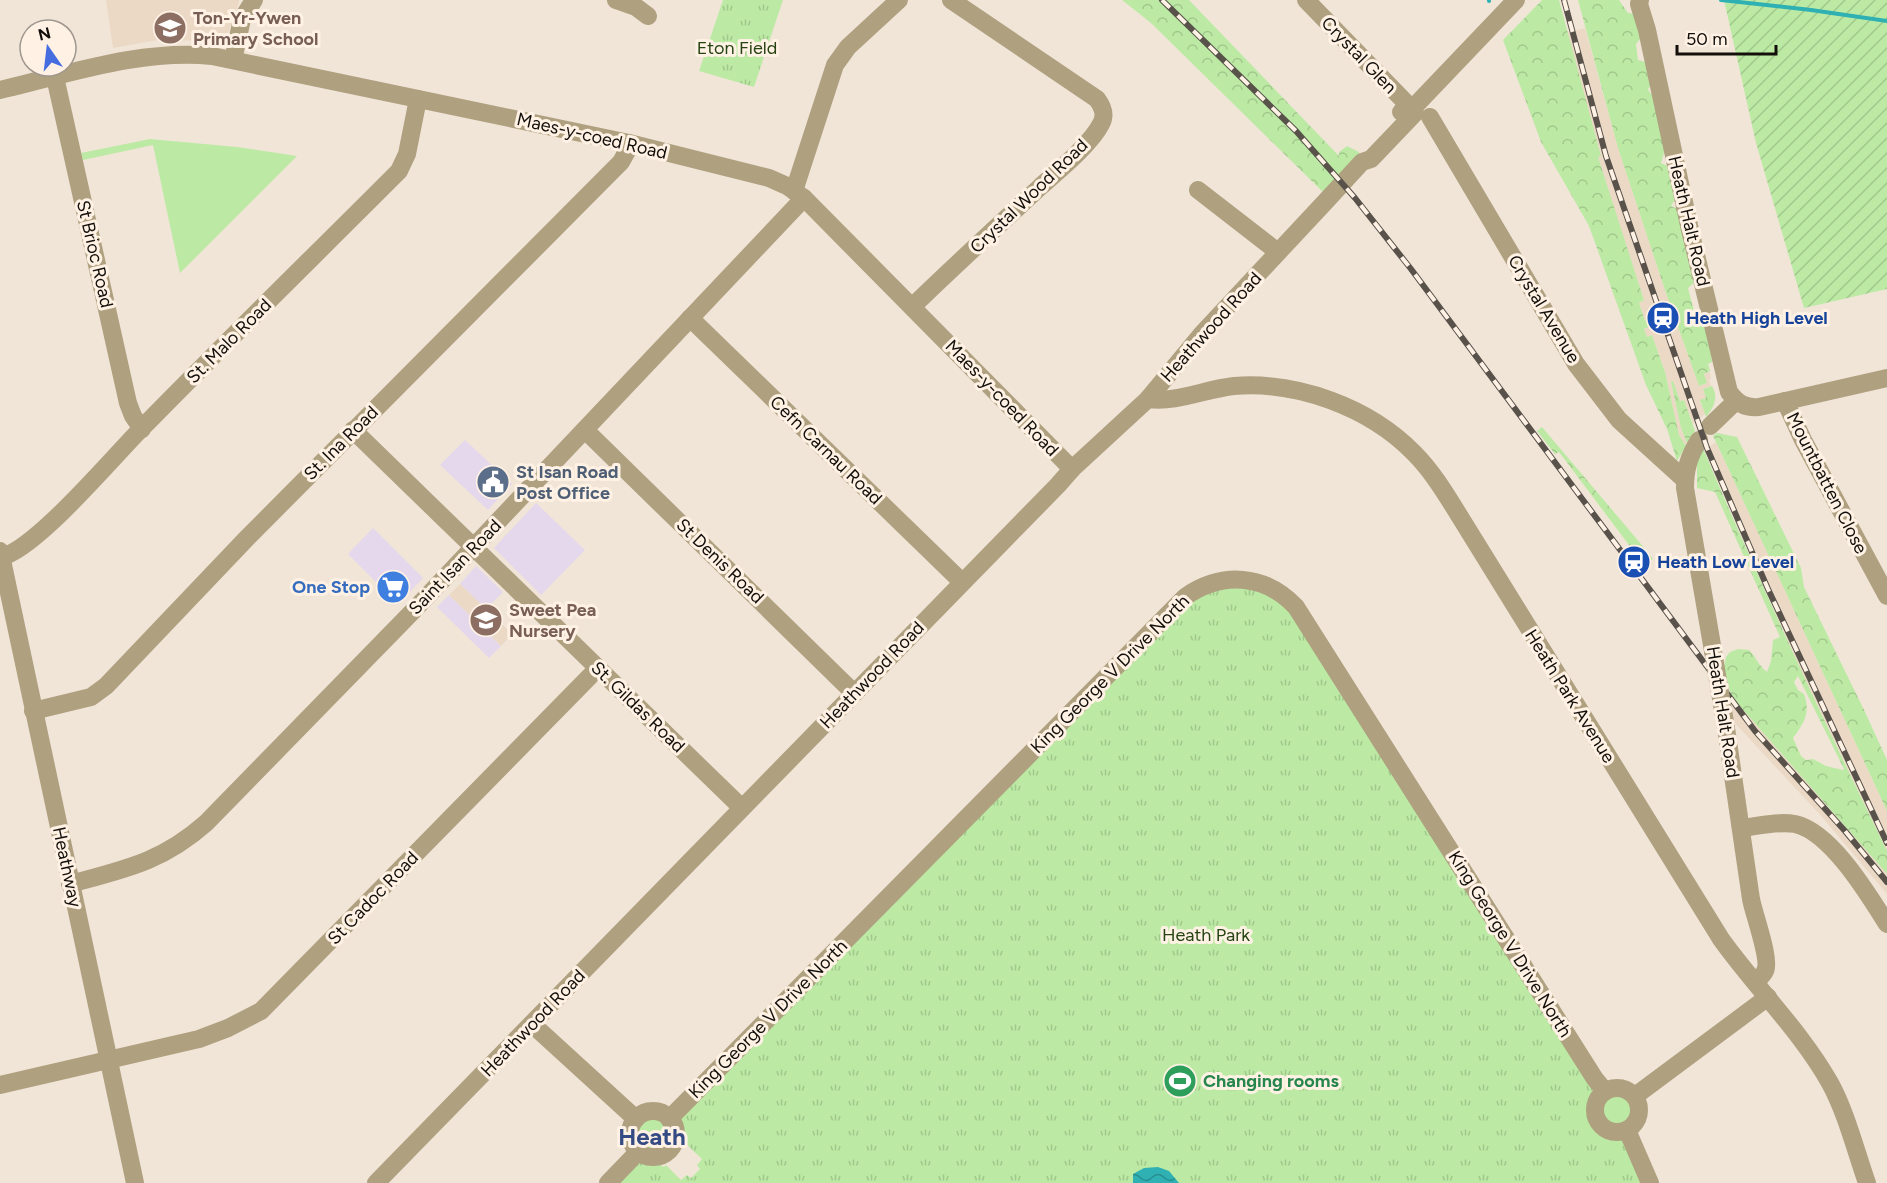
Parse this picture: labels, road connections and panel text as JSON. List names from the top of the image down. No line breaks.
{"streets":{"street":["Crystal Glen","Maes-y-coed Road","Crystal Wood Road","Heath Halt Road","St Brioc Road","Crystal Avenue","Heathwood Road","St. Malo Road","St. Ina Road","Cefn Carnau Road","Mountbatten Close","St Denis Road","Saint Isan Road","King George V Drive North","Heath Park Avenue","St. Gildas Road","Heathway","St Cadoc Road"]},"crossings":[["Crystal Glen","Heathwood Road"],["Maes-y-coed Road","Crystal Wood Road"],["Maes-y-coed Road","Heathwood Road"],["Maes-y-coed Road","St. Malo Road"],["Maes-y-coed Road","St. Ina Road"],["Maes-y-coed Road","Saint Isan Road"],["Heath Halt Road","Crystal Avenue"],["Heath Halt Road","Heath Park Avenue"],["St Brioc Road","St. Malo Road"],["Heathwood Road","Cefn Carnau Road"],["Heathwood Road","St Denis Road"],["Heathwood Road","Heath Park Avenue"],["Heathwood Road","St. Gildas Road"],["St. Malo Road","Heathway"],["St. Ina Road","St. Gildas Road"],["St. Ina Road","Heathway"],["Cefn Carnau Road","Saint Isan Road"],["St Denis Road","Saint Isan Road"],["Saint Isan Road","St. Gildas Road"],["Saint Isan Road","Heathway"],["St. Gildas Road","St Cadoc Road"],["Heathway","St Cadoc Road"]],"districts":["Heath"],"parks":["Eton Field","Heath Park"],"places":{"school or university":["Ton-Yr-Ywen Primary School","Sweet Pea Nursery"],"station":["Heath High Level","Heath Low Level"],"public building":["St Isan Road Post Office"],"supermarket":["One Stop"],"sports":["Changing rooms"]},"scale_bar":"50 m","north":"top"}
